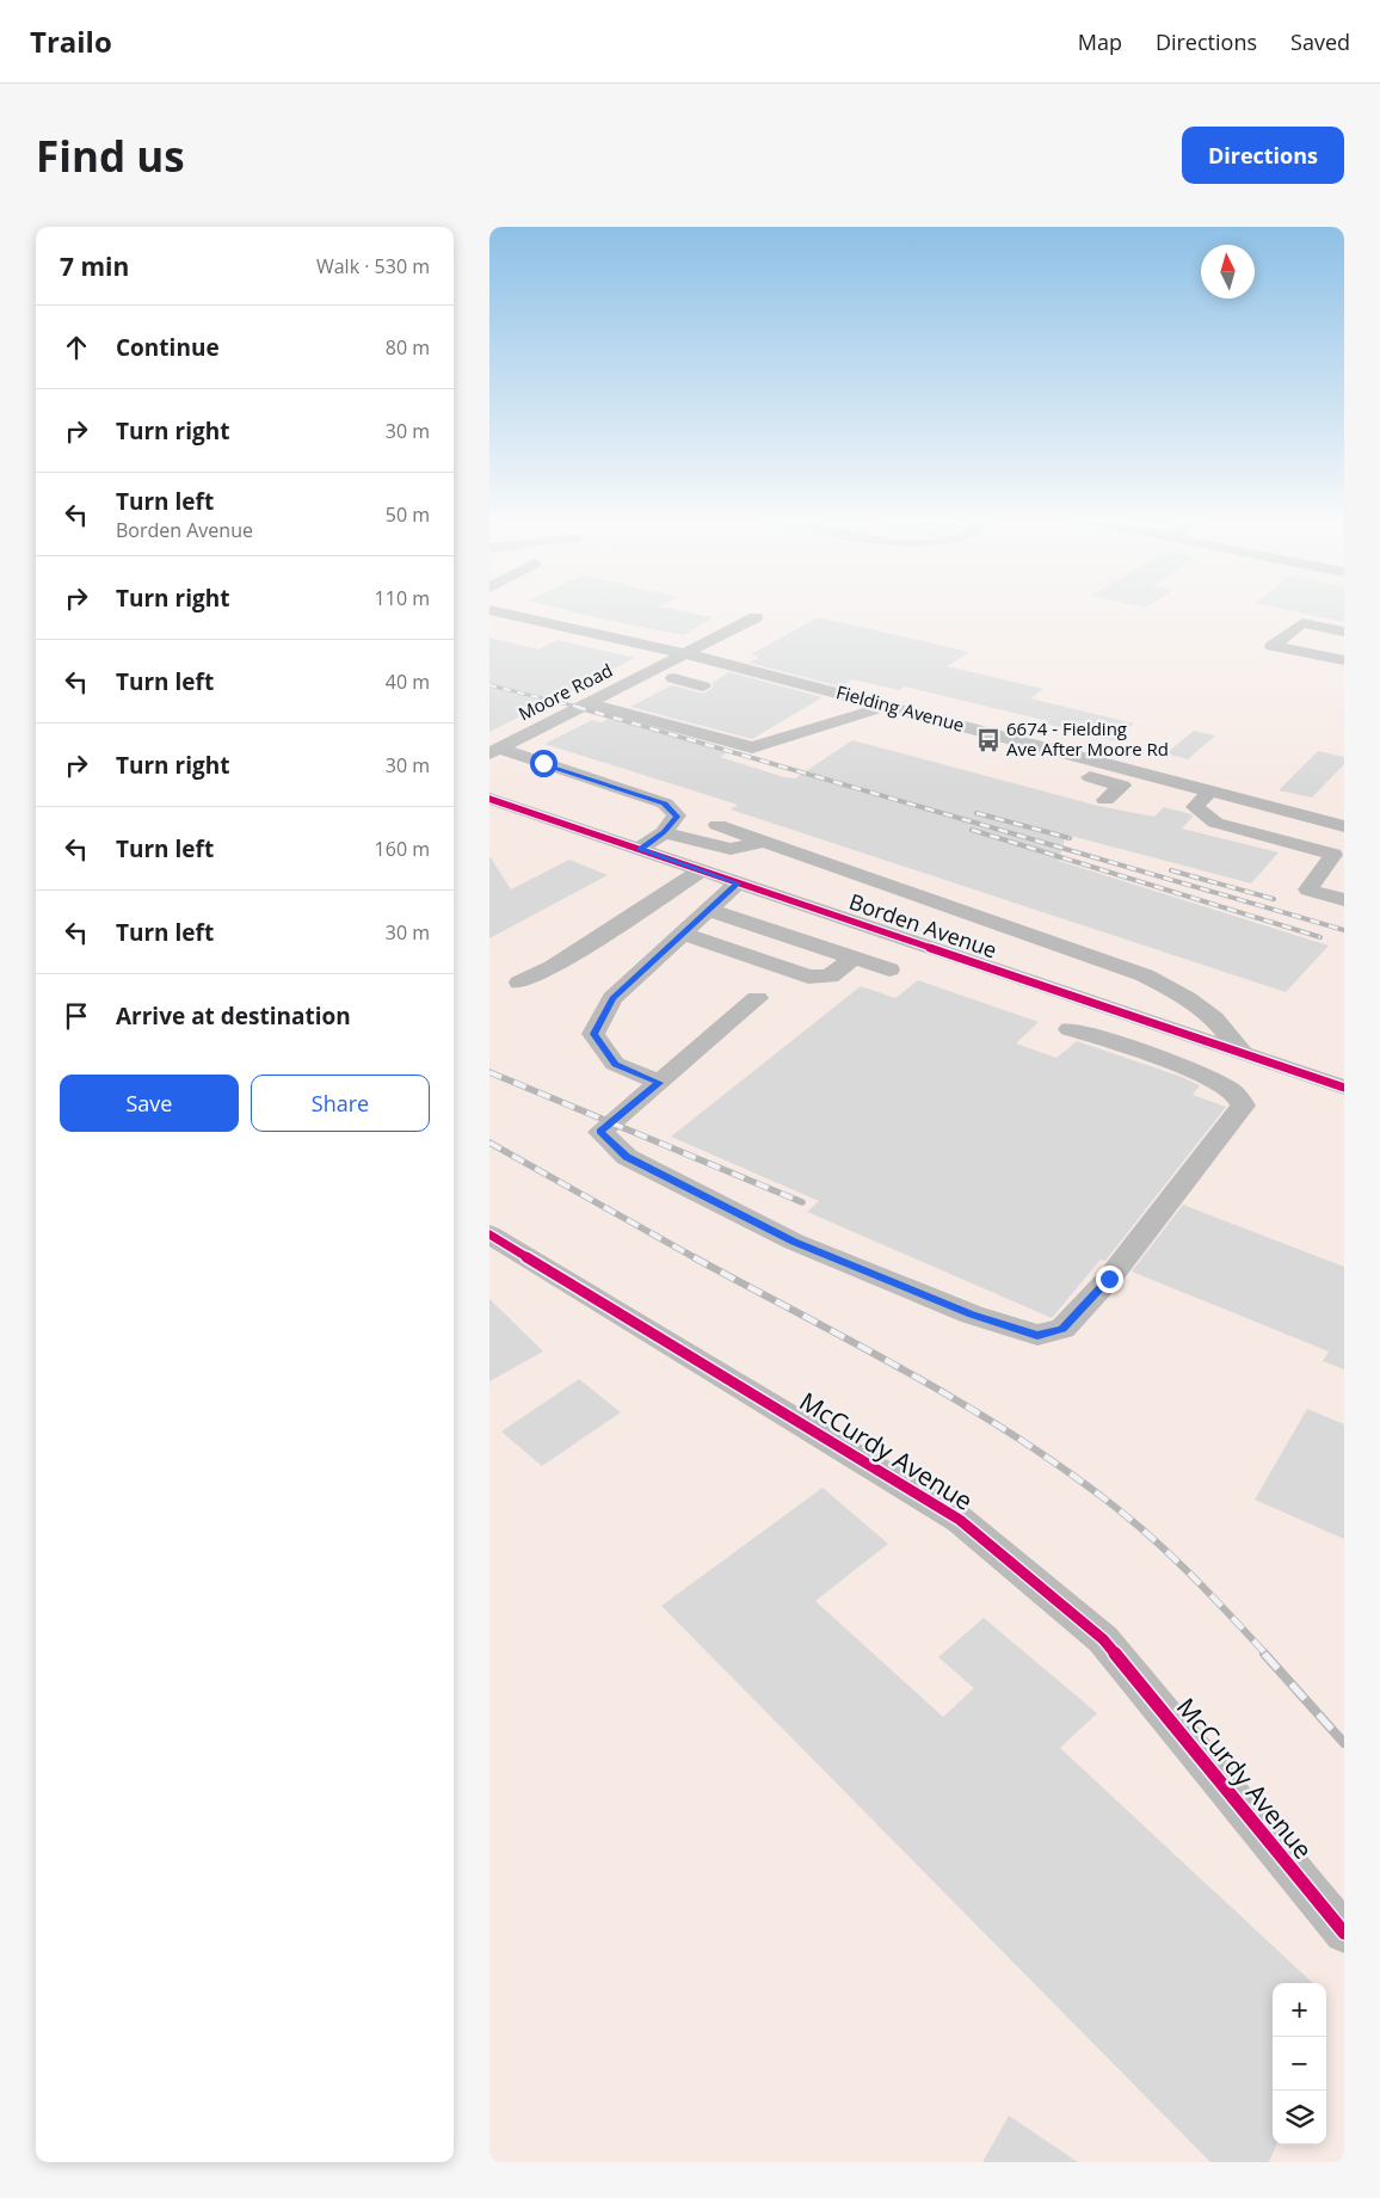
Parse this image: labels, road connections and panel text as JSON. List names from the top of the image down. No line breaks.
{"streets":{"street":["Moore Road","Fielding Avenue","Borden Avenue","McCurdy Avenue"]},"crossings":[["Moore Road","Fielding Avenue"]],"places":{"bus stop":["6674 - Fielding Ave After Moore Rd"]},"north":"top","page":{"header":"Trailo","nav":["Map","Directions","Saved"],"buttons":["Directions",["Save","Share"]],"title":"Find us","heading":["7 min","Walk · 530 m"],"list":[["Continue","80 m"],["Turn right","30 m"],["Turn left","Borden Avenue","50 m"],["Turn right","110 m"],["Turn left","40 m"],["Turn right","30 m"],["Turn left","160 m"],["Turn left","30 m"],"Arrive at destination"],"map_buttons":["+","−"]}}
